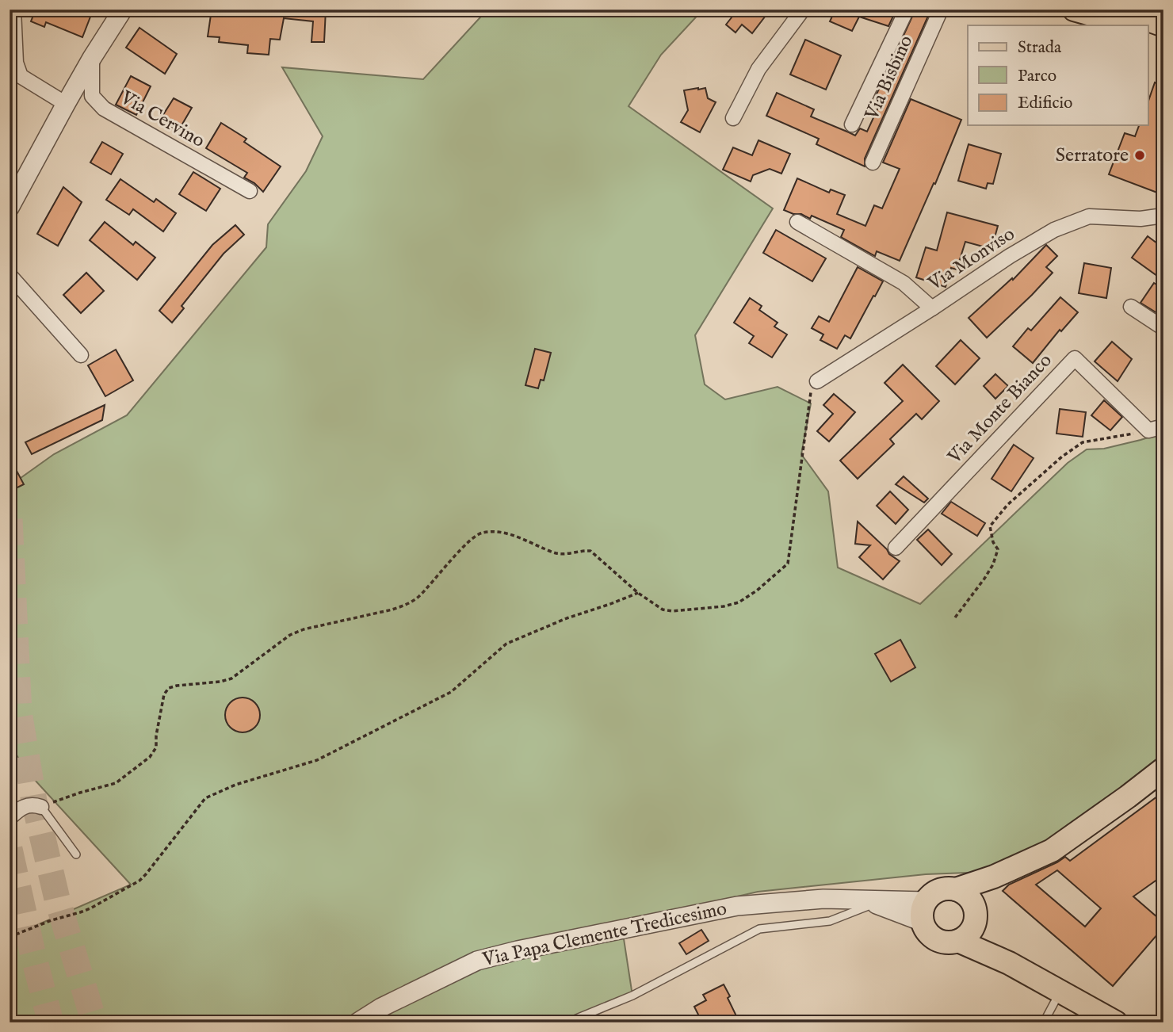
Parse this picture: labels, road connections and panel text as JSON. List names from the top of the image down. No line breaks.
{"streets":{"street":["Via Bisbino","Via Cervino","Via Monviso","Via Monte Bianco","Via Papa Clemente Tredicesimo"]},"places":["Serratore"],"legend":["Strada","Parco","Edificio"]}
